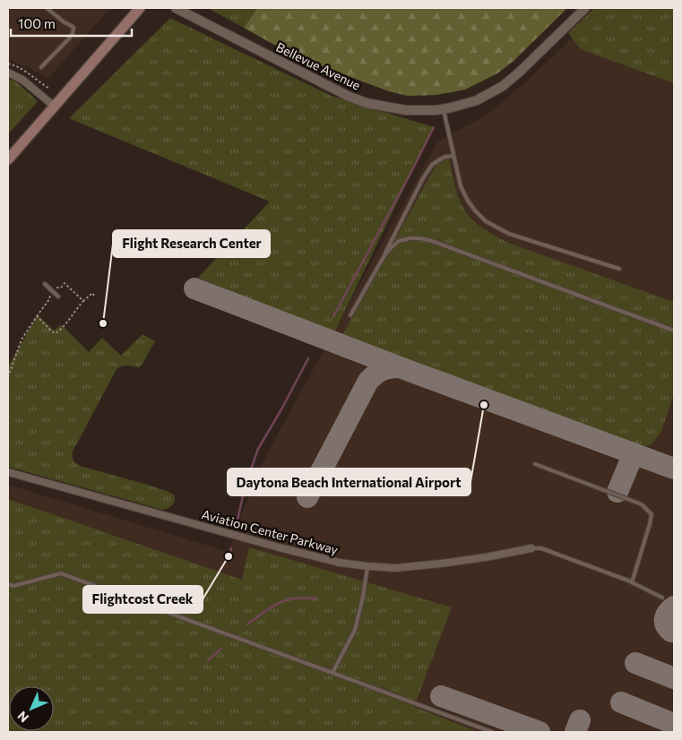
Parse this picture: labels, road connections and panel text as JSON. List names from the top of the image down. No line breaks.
{"streets":{"street":["Bellevue Avenue","Aviation Center Parkway"]},"places":["Flight Research Center","Daytona Beach International Airport","Flightcost Creek"],"scale_bar":"100 m","north":"bottom left"}
